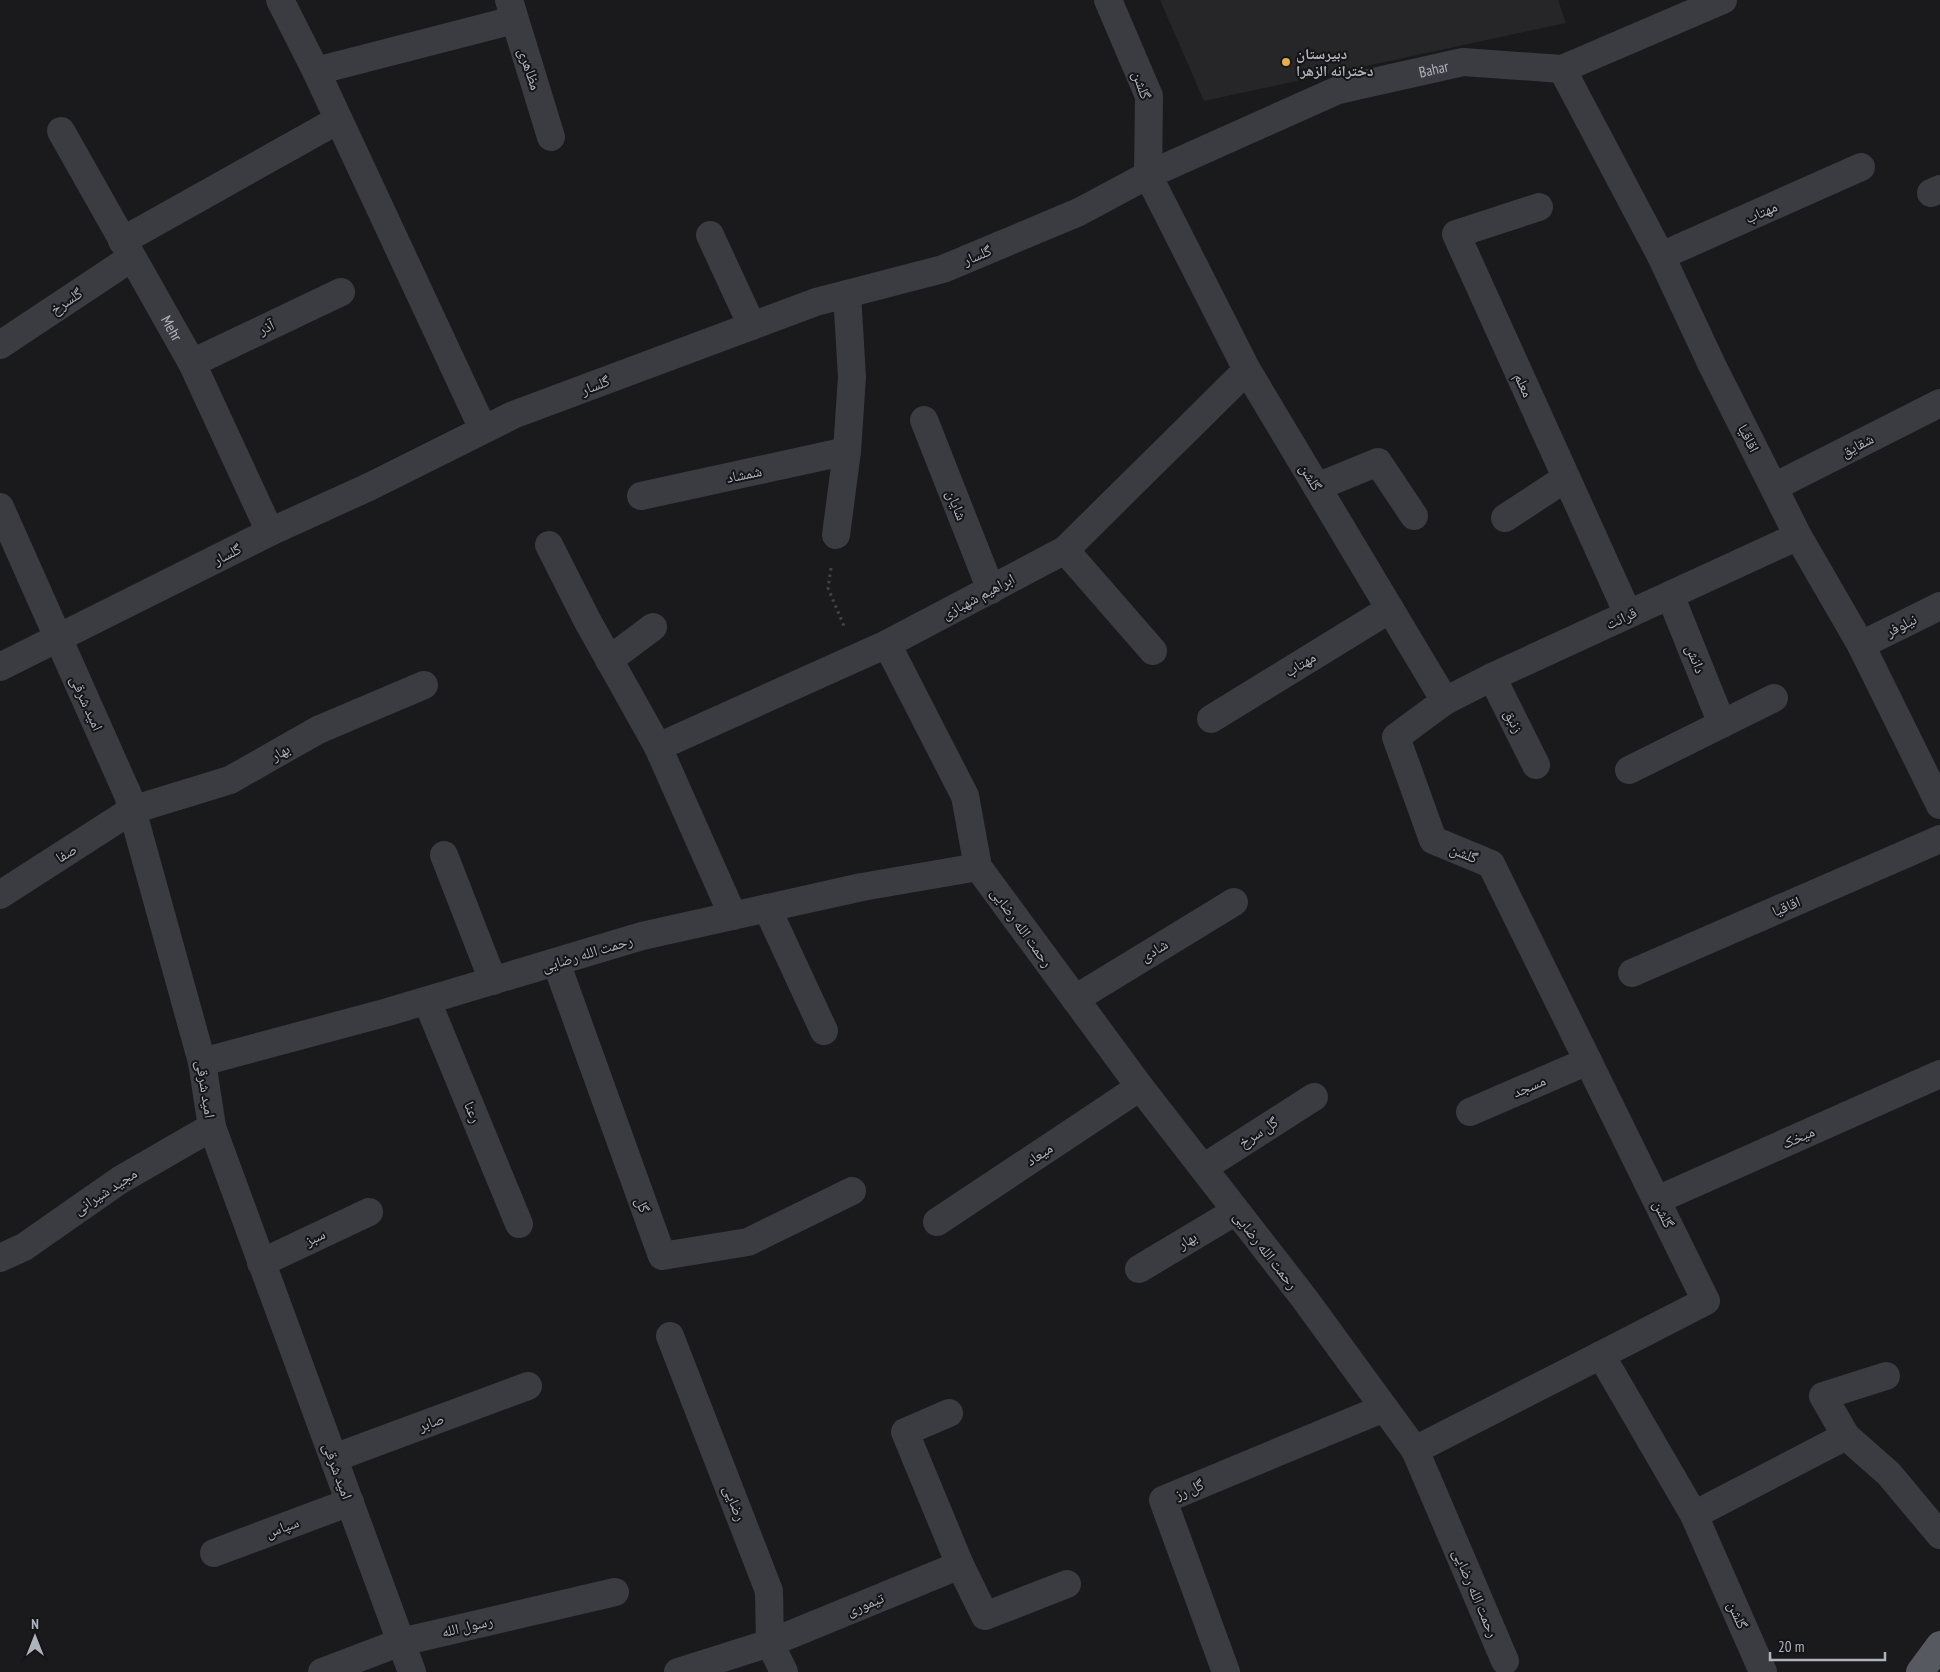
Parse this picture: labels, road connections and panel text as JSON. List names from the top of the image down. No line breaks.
{"streets":{"street":["مظاهری","Bahar","گلشن","مهتاب","گلسار","گلسرخ","آذر","Mehr","معلم","اقاقیا","شقایق","شمشاد","شایان","ابراهیم شهبازی","قرائت","نیلوفر","دانش","امید شرقی","زنبق","بهار","صفا","رحمت الله رضایی","شادی","مسجد","رعنا","گل سرخ","میخک","میعاد","مجید شیرانی","گل","سبز","صابر","گل رز","رضایی","سپاس","تیموری","رسول الله"]},"crossings":[["Bahar","گلشن"],["Bahar","گلسار"],["Bahar","اقاقیا"],["گلشن","مهتاب"],["گلشن","گلسار"],["گلشن","ابراهیم شهبازی"],["گلشن","قرائت"],["گلشن","مسجد"],["گلشن","میخک"],["مهتاب","اقاقیا"],["گلسار","Mehr"],["گلسار","امید شرقی"],["گلسرخ","Mehr"],["آذر","Mehr"],["معلم","قرائت"],["اقاقیا","شقایق"],["اقاقیا","قرائت"],["اقاقیا","نیلوفر"],["شایان","ابراهیم شهبازی"],["ابراهیم شهبازی","رحمت الله رضایی"],["قرائت","دانش"],["قرائت","زنبق"],["امید شرقی","بهار"],["امید شرقی","صفا"],["امید شرقی","رحمت الله رضایی"],["امید شرقی","مجید شیرانی"],["امید شرقی","سبز"],["امید شرقی","صابر"],["امید شرقی","سپاس"],["امید شرقی","رسول الله"],["بهار","صفا"],["بهار","رحمت الله رضایی"],["رحمت الله رضایی","شادی"],["رحمت الله رضایی","رعنا"],["رحمت الله رضایی","گل سرخ"],["رحمت الله رضایی","میعاد"],["رحمت الله رضایی","گل"],["رحمت الله رضایی","گل رز"],["رضایی","تیموری"]],"places":["دبيرستان دخترانه الزهرا"],"scale_bar":"20 m","north":"top"}
